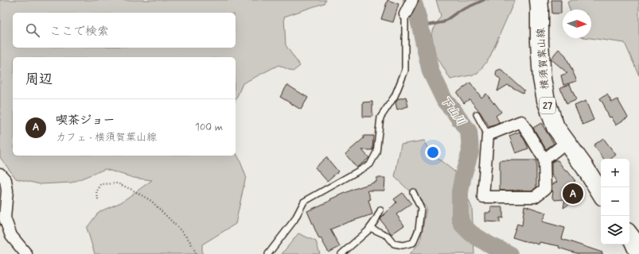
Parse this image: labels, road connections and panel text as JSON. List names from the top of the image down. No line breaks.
{"streets":{"main road":["横須賀葉山線","27"]},"water":["下山川"],"north":"right","page":{"search":"ここで検索","heading":"周辺","list":[{"mark":"A","name":"喫茶ジョー","note":"カフェ · 横須賀葉山線","value":"100 m"}],"map_buttons":["+","−"],"pins":"A"}}
